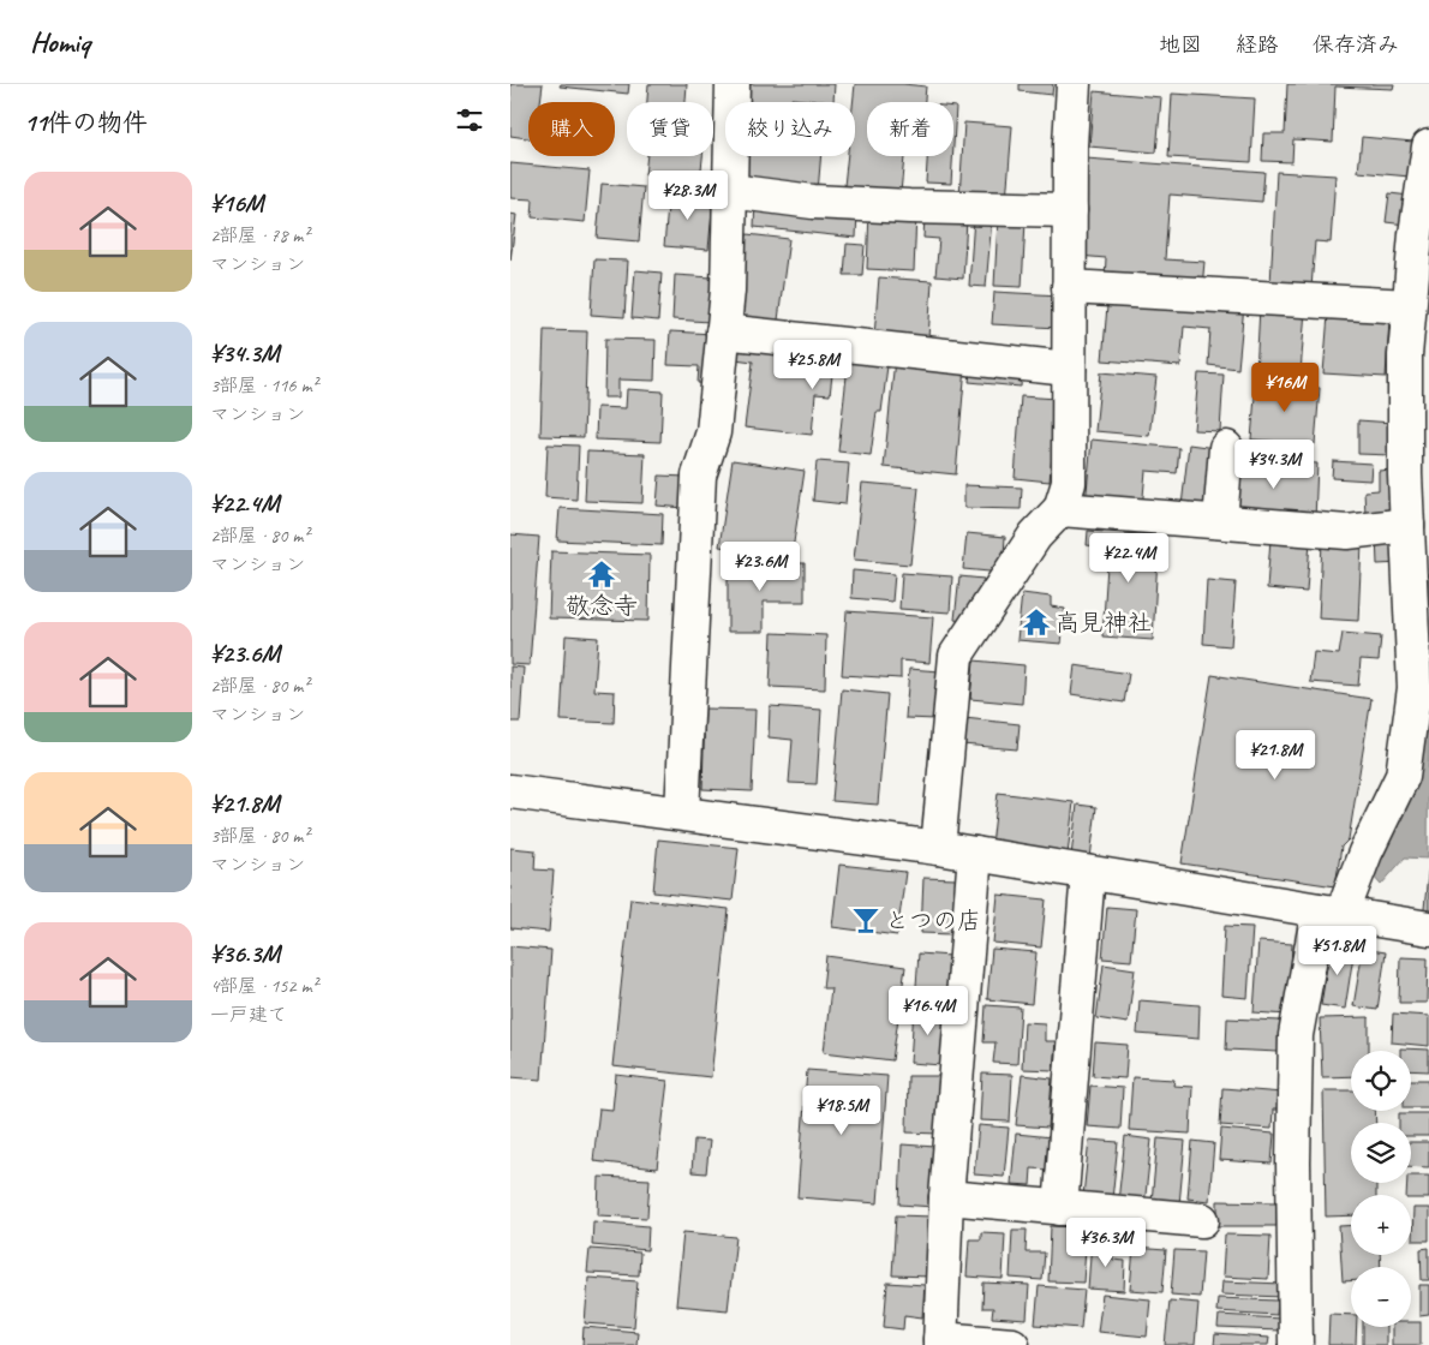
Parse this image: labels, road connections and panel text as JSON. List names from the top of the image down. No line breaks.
{"places":{"temple":["敬念寺","高見神社"],"bar":["とつの店"]},"page":{"header":"Homiq","nav":["地図","経路","保存済み"],"heading":"11件の物件","chip":["購入","賃貸","絞り込み","新着"],"list":[{"name":"¥16M","note":"2部屋 · 78 m² · マンション"},{"name":"¥34.3M","note":"3部屋 · 116 m² · マンション"},{"name":"¥22.4M","note":"2部屋 · 80 m² · マンション"},{"name":"¥23.6M","note":"2部屋 · 80 m² · マンション"},{"name":"¥21.8M","note":"3部屋 · 80 m² · マンション"},{"name":"¥36.3M","note":"4部屋 · 152 m² · 一戸建て"}],"price":["¥28.3M","¥25.8M","¥16M","¥34.3M","¥22.4M","¥23.6M","¥21.8M","¥51.8M","¥16.4M","¥18.5M","¥36.3M"],"map_buttons":["+","−"]}}
